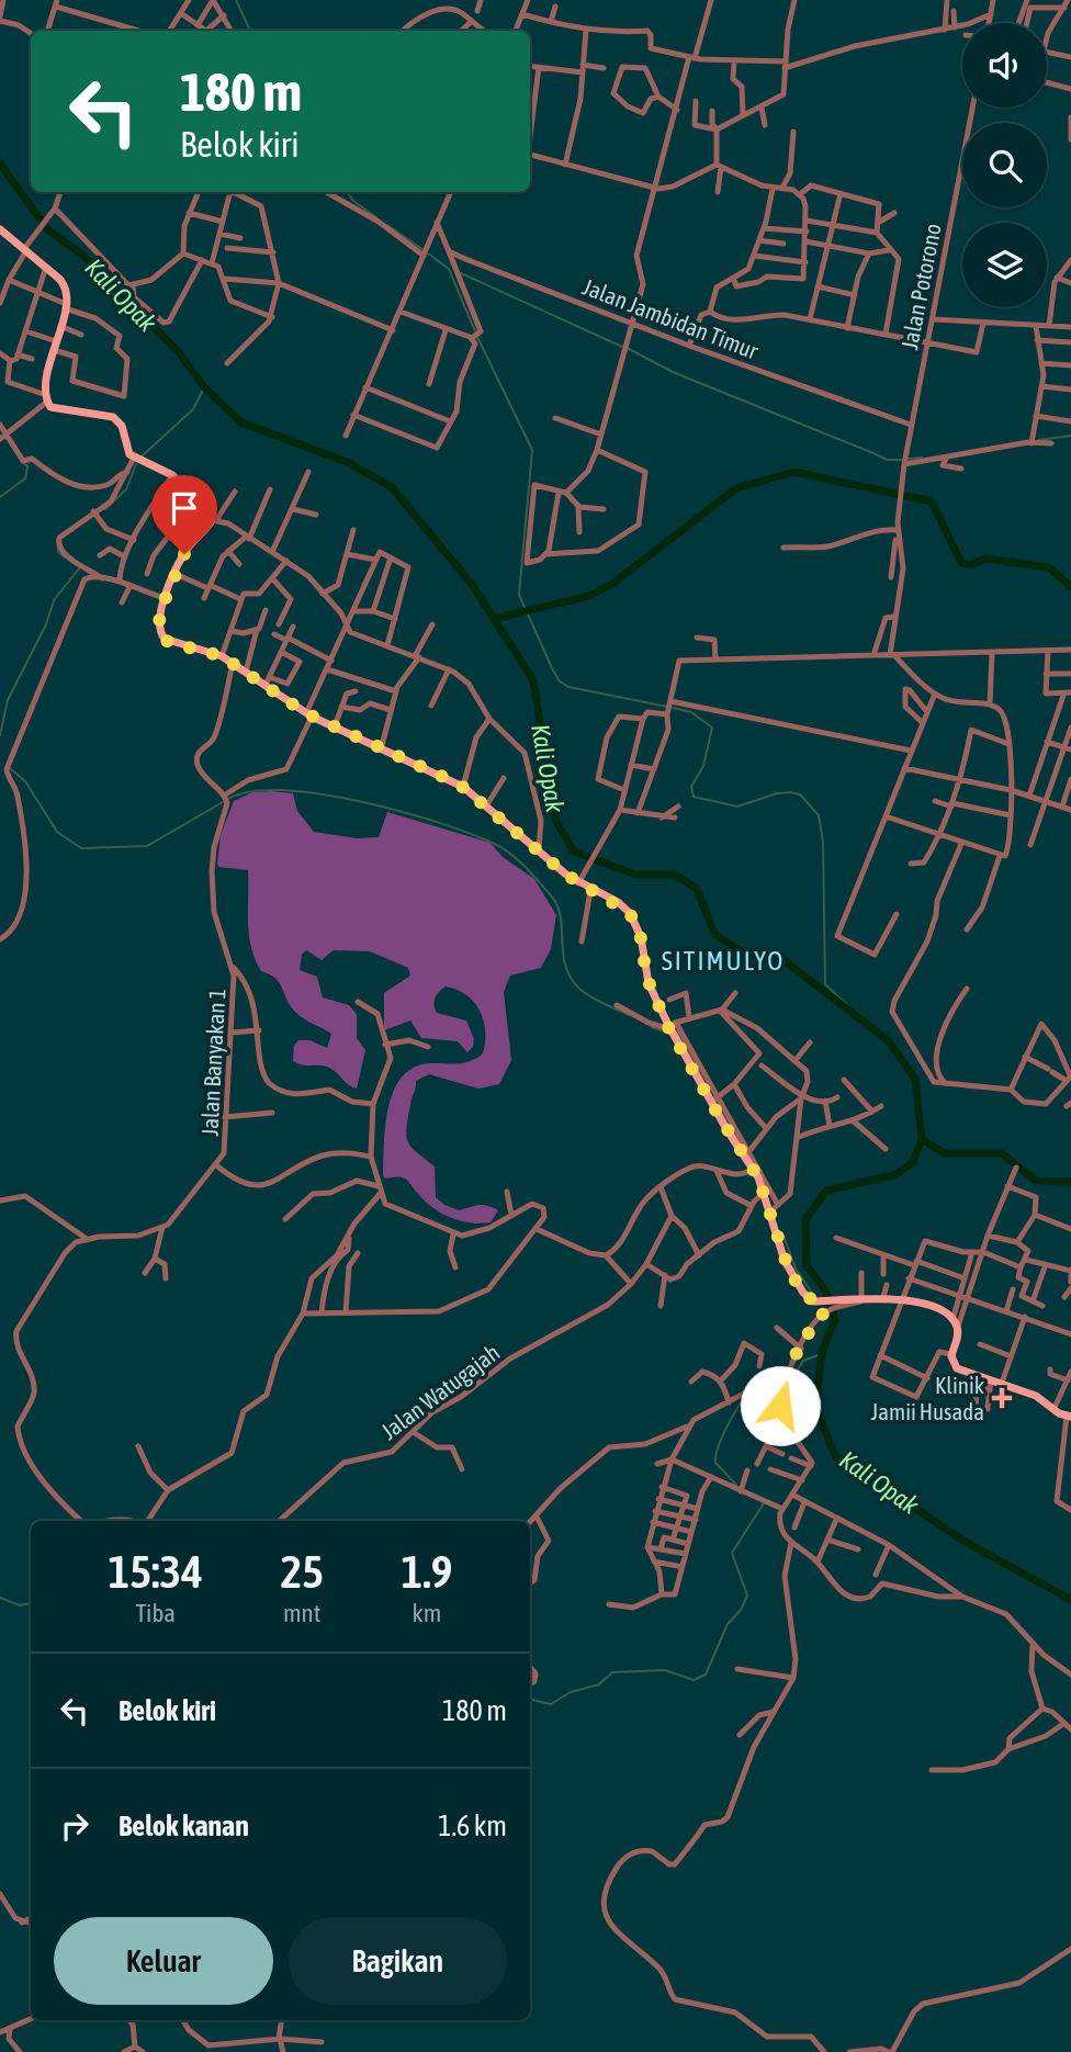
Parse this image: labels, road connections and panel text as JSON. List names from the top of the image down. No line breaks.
{"streets":{"street":["Jalan Potorono","Jalan Jambidan Timur","Jalan Banyakan 1","Jalan Watugajah"]},"crossings":[["Jalan Potorono","Jalan Jambidan Timur"]],"districts":["SITIMULYO"],"water":["Kali Opak"],"places":{"health":["Klinik Jamii Husada"]},"page":{"turn":["180 m","Belok kiri"],"eta":["15:34","Tiba","25","mnt","1.9","km"],"list":[{"name":"Belok kiri","value":"180 m"},{"name":"Belok kanan","value":"1.6 km"}],"buttons":["Keluar","Bagikan"]}}
